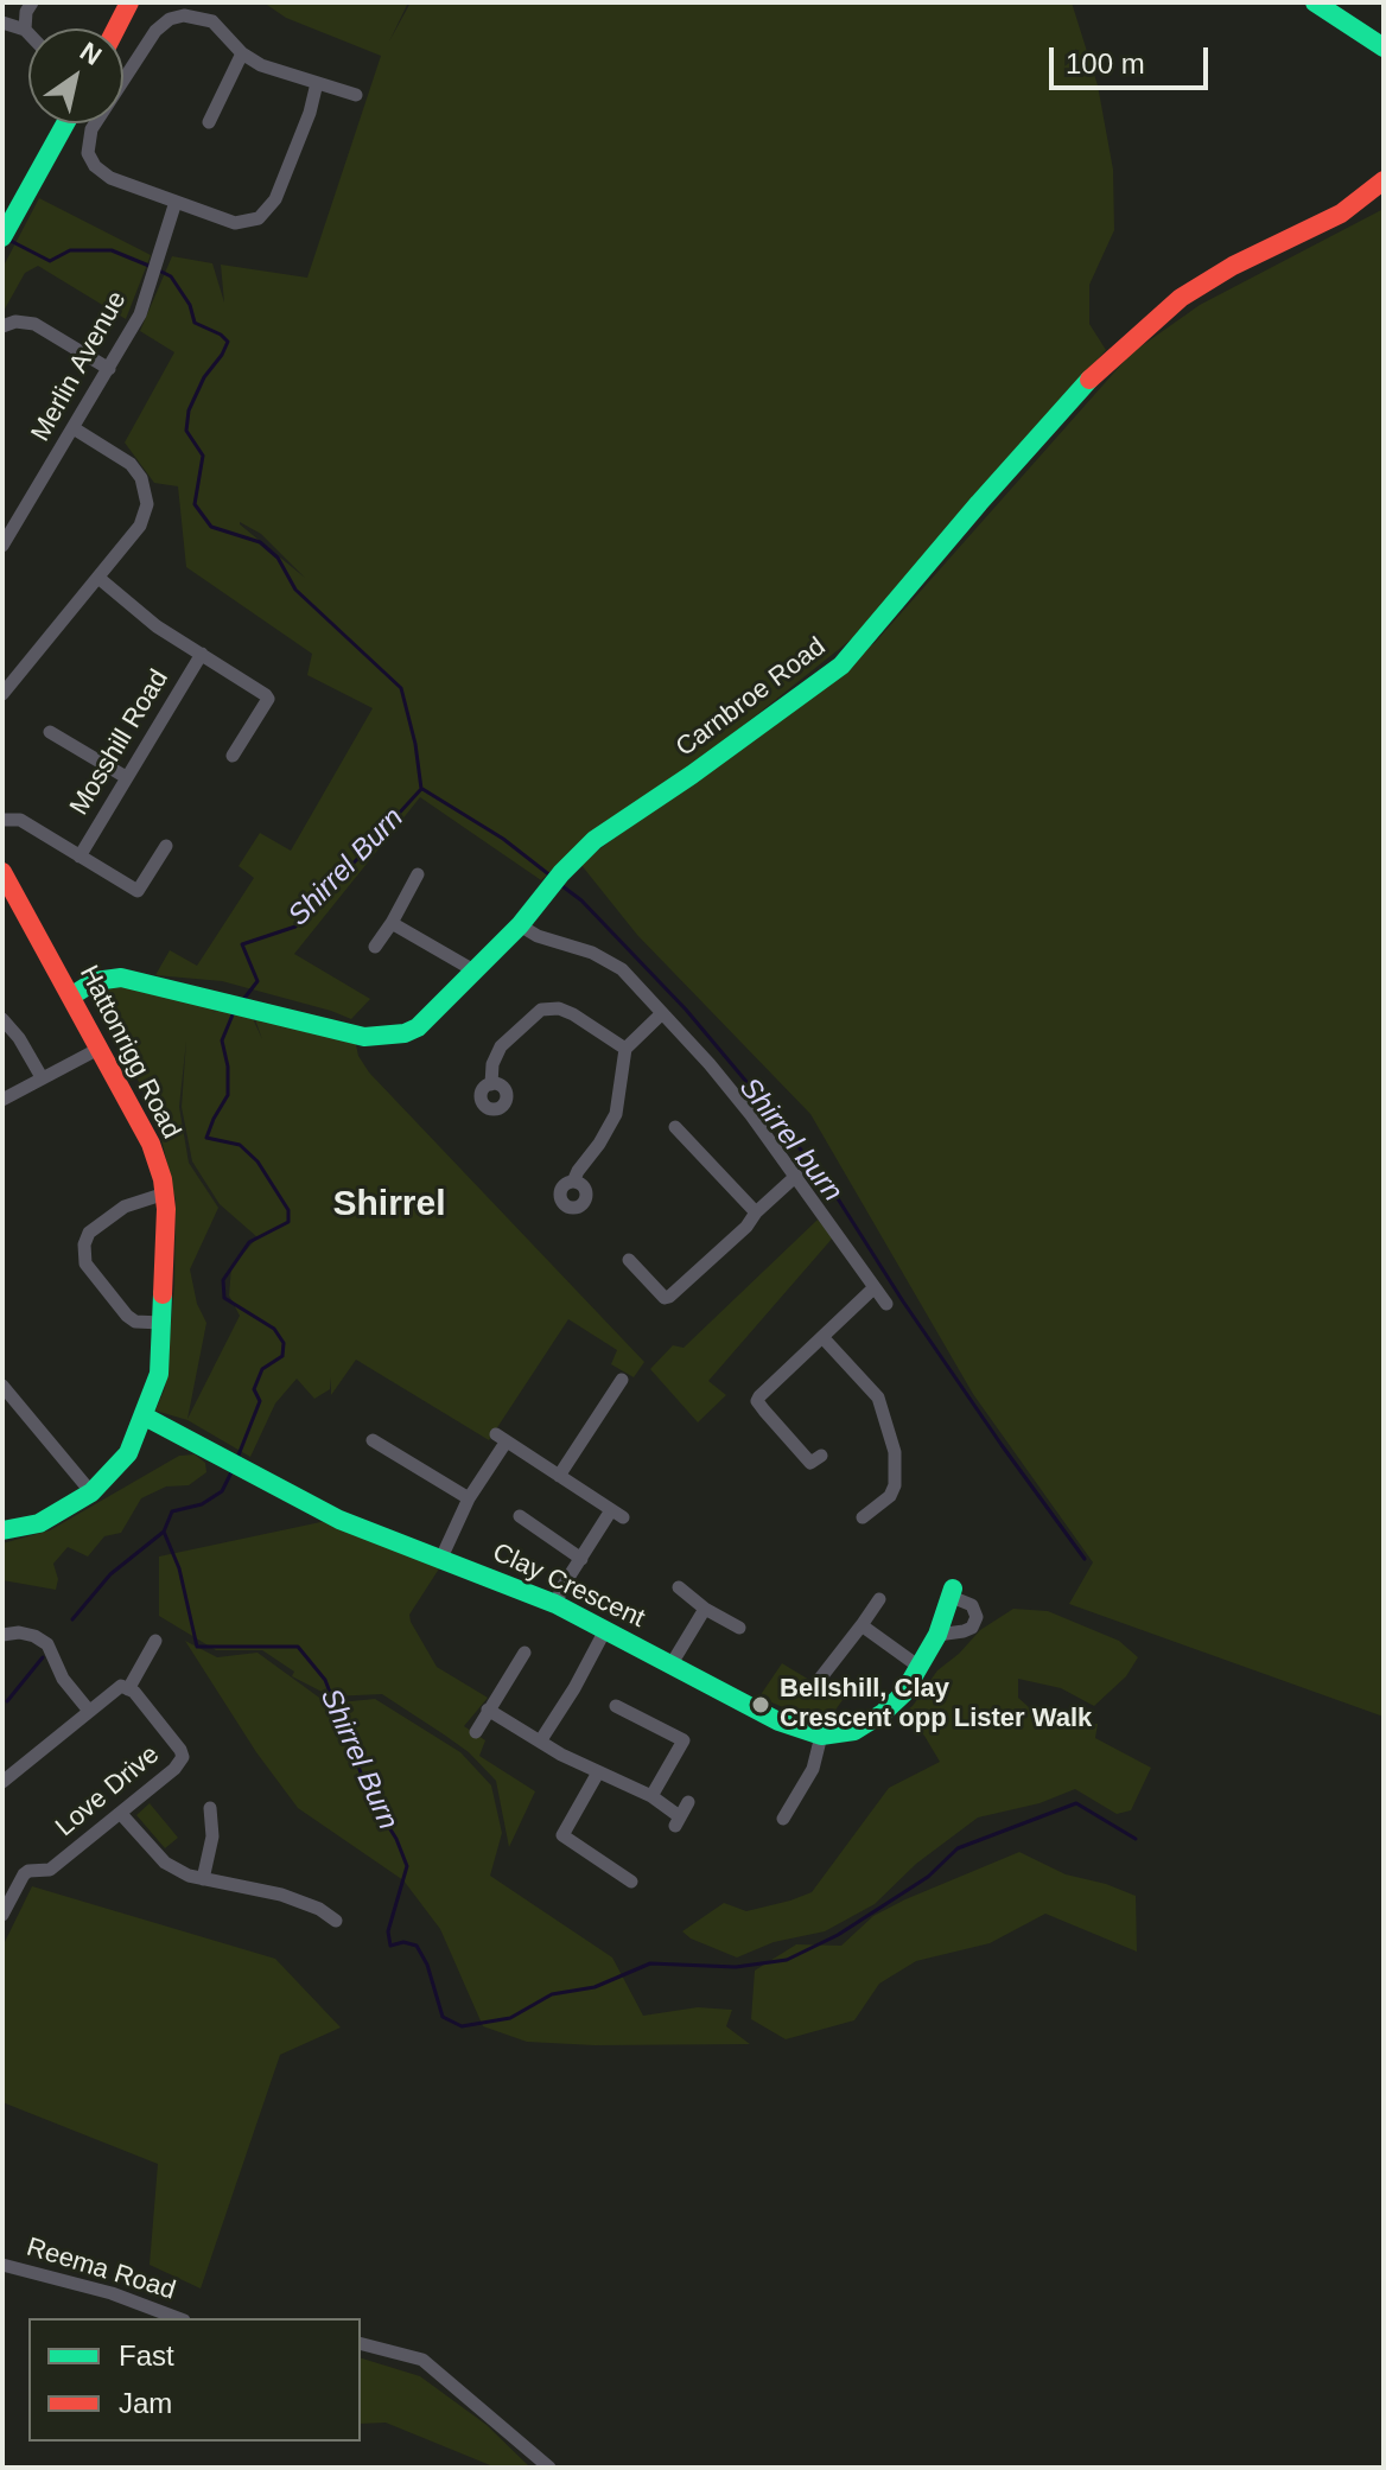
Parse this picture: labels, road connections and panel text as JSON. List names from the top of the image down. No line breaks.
{"streets":{"main road":["Carnbroe Road","Hattonrigg Road","Clay Crescent"],"street":["Merlin Avenue","Mosshill Road","Love Drive","Reema Road"]},"crossings":[["Carnbroe Road","Hattonrigg Road"],["Hattonrigg Road","Clay Crescent"]],"districts":["Shirrel"],"water":["Shirrel Burn","Shirrel burn"],"places":["Bellshill, Clay Crescent opp Lister Walk"],"legend":["Fast","Jam"],"scale_bar":"100 m","north":"top right"}
